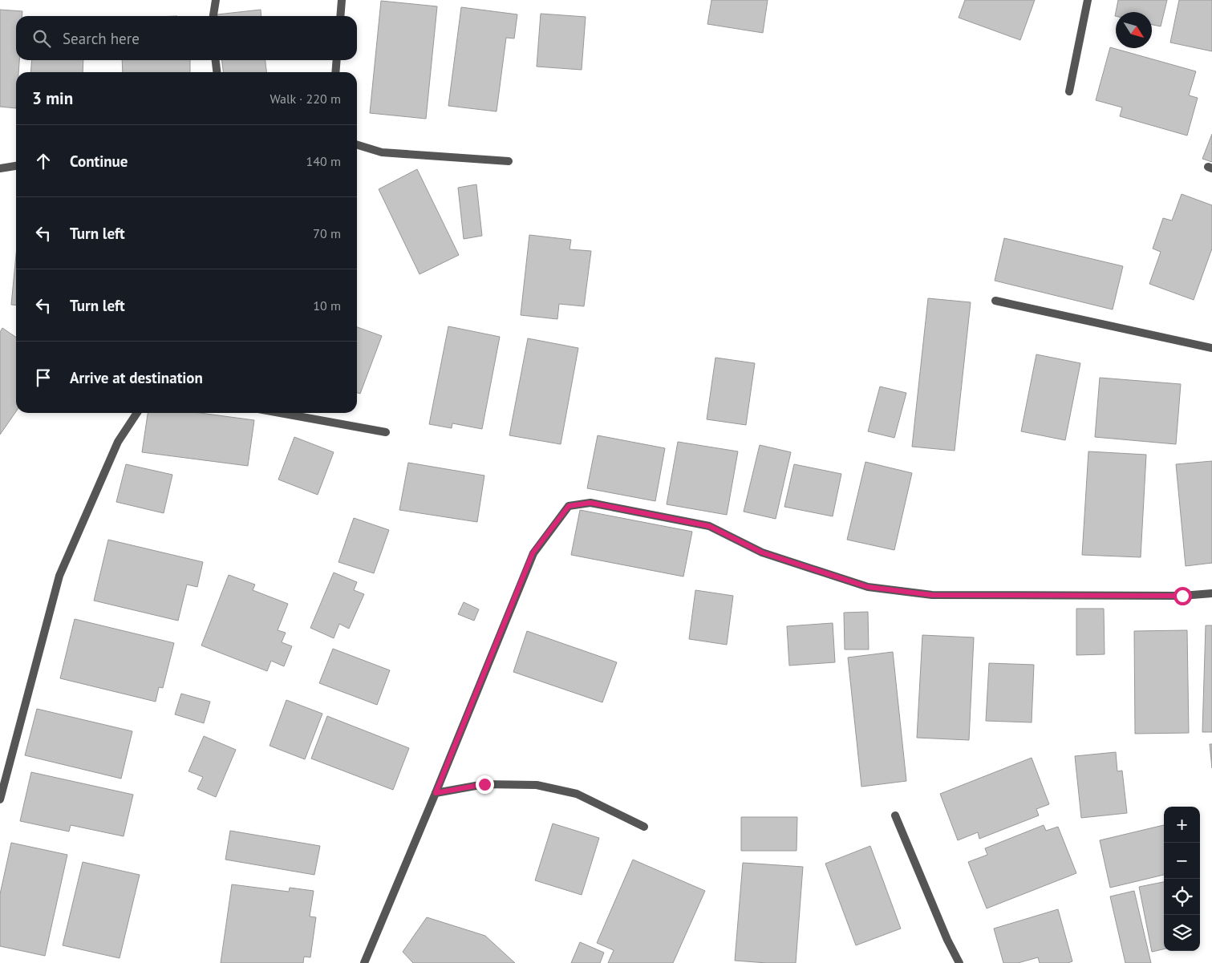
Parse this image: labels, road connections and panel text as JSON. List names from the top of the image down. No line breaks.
{"north":"bottom right","page":{"search":"Search here","heading":["3 min","Walk · 220 m"],"list":[["Continue","140 m"],["Turn left","70 m"],["Turn left","10 m"],"Arrive at destination"],"map_buttons":["+","−"]}}
